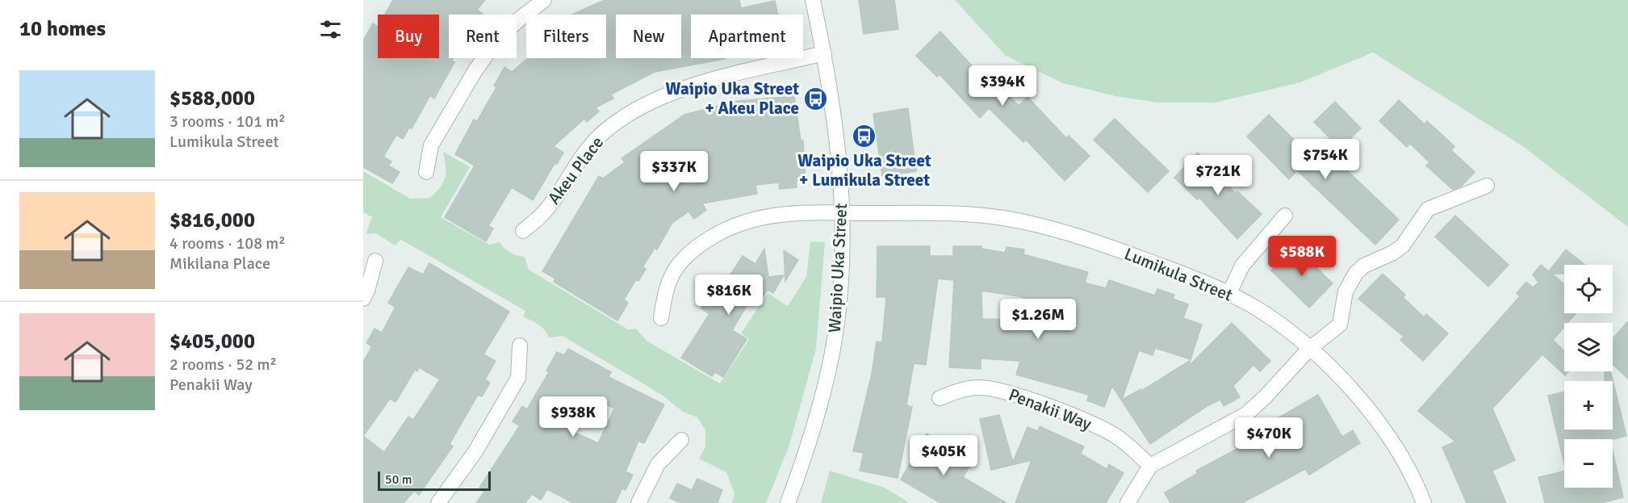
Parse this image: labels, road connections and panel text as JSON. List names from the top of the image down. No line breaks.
{"streets":{"street":["Akeu Place","Waipio Uka Street","Lumikula Street","Penakii Way"]},"crossings":[["Akeu Place","Waipio Uka Street"],["Waipio Uka Street","Lumikula Street"]],"places":{"bus stop":["Waipio Uka Street + Akeu Place","Waipio Uka Street + Lumikula Street"]},"scale_bar":"50 m","page":{"heading":"10 homes","chip":["Buy","Rent","Filters","New","Apartment"],"list":[{"name":"$588,000","note":"3 rooms · 101 m² · Lumikula Street"},{"name":"$816,000","note":"4 rooms · 108 m² · Mikilana Place"},{"name":"$405,000","note":"2 rooms · 52 m² · Penakii Way"}],"price":["$394K","$754K","$337K","$721K","$588K","$816K","$1.26M","$938K","$470K","$405K"],"map_buttons":["+","−"],"scale":"50 m"}}
